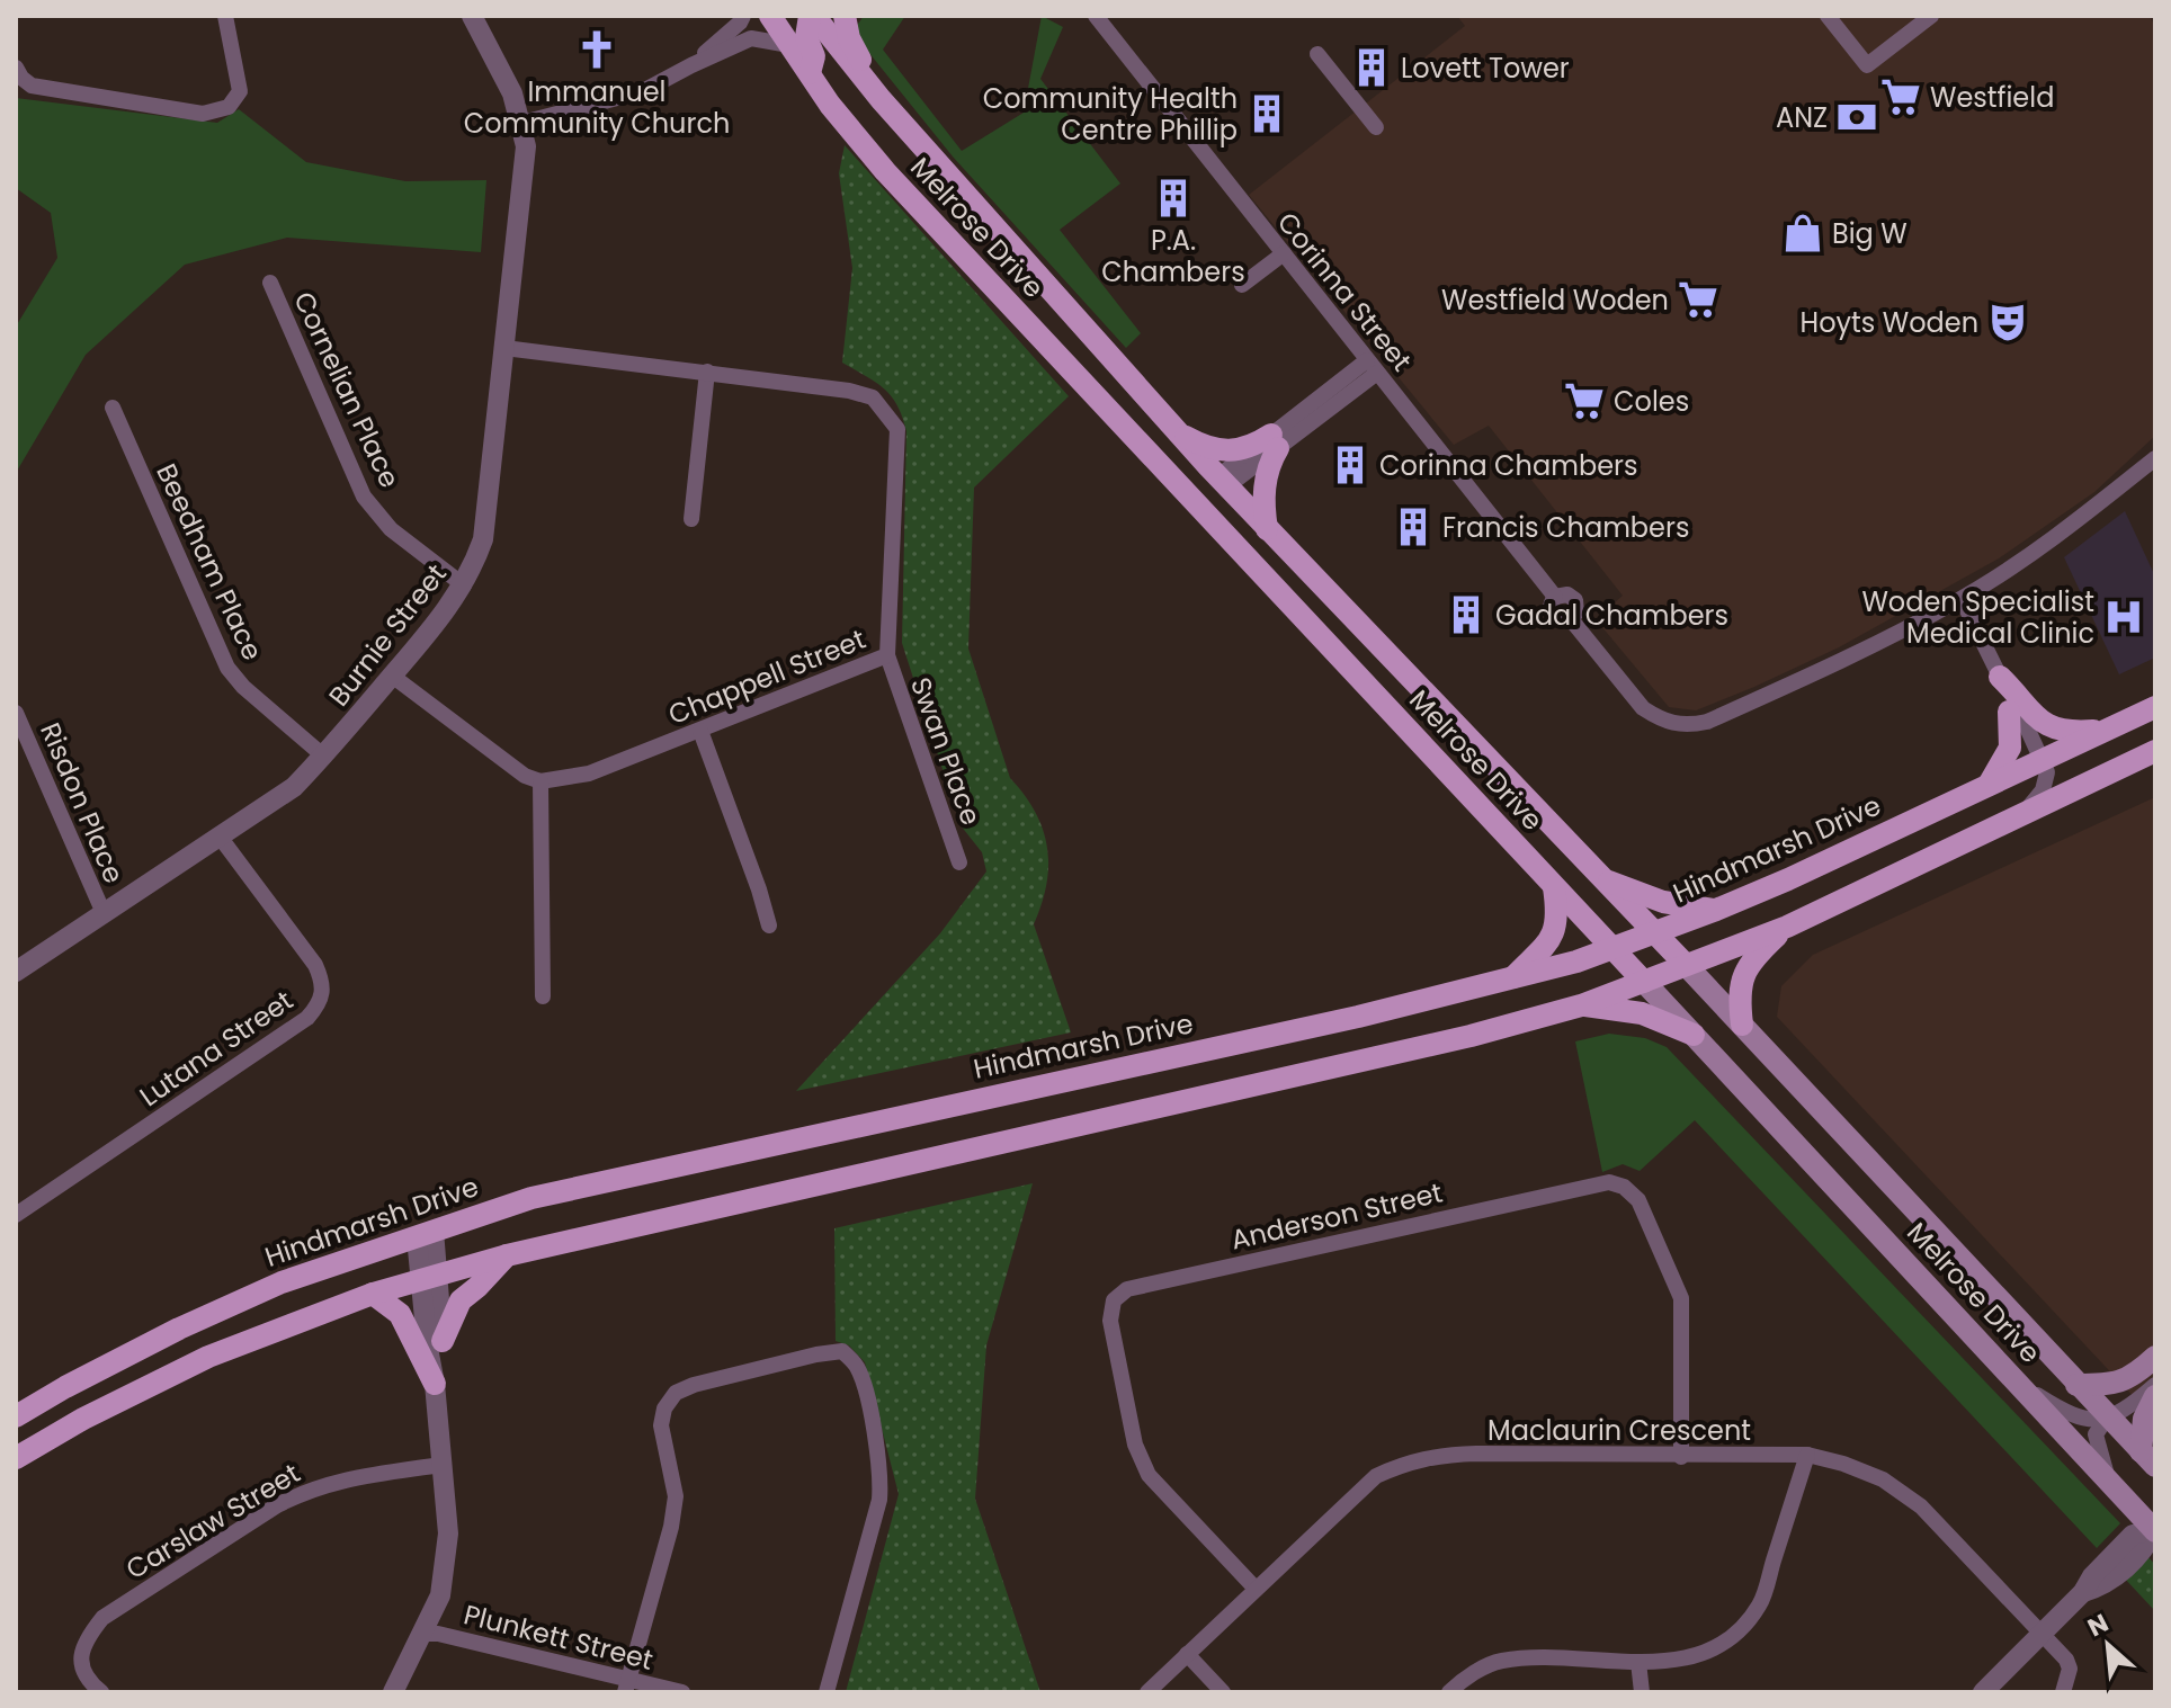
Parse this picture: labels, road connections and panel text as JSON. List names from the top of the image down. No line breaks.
{"streets":{"main road":["Melrose Drive","Hindmarsh Drive"],"street":["Corinna Street","Cornelian Place","Beedham Place","Burnie Street","Chappell Street","Swan Place","Risdon Place","Lutana Street","Anderson Street","Maclaurin Crescent","Carslaw Street","Plunkett Street"]},"crossings":[["Melrose Drive","Hindmarsh Drive"],["Cornelian Place","Burnie Street"],["Beedham Place","Burnie Street"],["Burnie Street","Chappell Street"],["Burnie Street","Risdon Place"],["Burnie Street","Lutana Street"],["Chappell Street","Swan Place"],["Anderson Street","Maclaurin Crescent"]],"places":{"church":["Immanuel Community Church"],"building":["Lovett Tower","Community Health Centre Phillip","P.A. Chambers","Corinna Chambers","Francis Chambers","Gadal Chambers"],"supermarket":["Westfield","Westfield Woden","Coles"],"bank":["ANZ"],"shop":["Big W"],"theatre":["Hoyts Woden"],"hospital":["Woden Specialist Medical Clinic"]},"north":"top left"}
